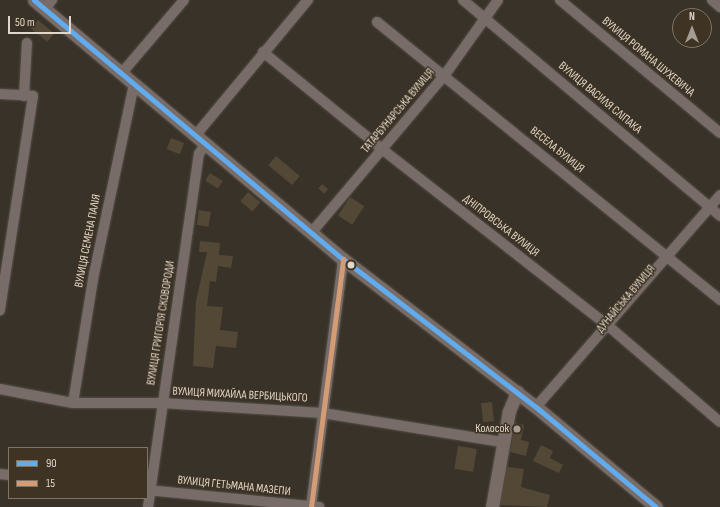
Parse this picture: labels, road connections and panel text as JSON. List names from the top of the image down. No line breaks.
{"streets":{"street":["ВУЛИЦЯ РОМАНА ШУХЕВИЧА","ВУЛИЦЯ ВАСИЛЯ СЛІПАКА","ТАТАРБУНАРСЬКА ВУЛИЦЯ","ВЕСЕЛА ВУЛИЦЯ","ДНІПРОВСЬКА ВУЛИЦЯ","ВУЛИЦЯ СЕМЕНА ПАЛІЯ","ДУНАЙСЬКА ВУЛИЦЯ","ВУЛИЦЯ ГРИГОРІЯ СКОВОРОДИ","ВУЛИЦЯ МИХАЙЛА ВЕРБИЦЬКОГО","ВУЛИЦЯ ГЕТЬМАНА МАЗЕПИ"]},"crossings":[["ВУЛИЦЯ ВАСИЛЯ СЛІПАКА","ТАТАРБУНАРСЬКА ВУЛИЦЯ"],["ВУЛИЦЯ ВАСИЛЯ СЛІПАКА","ДУНАЙСЬКА ВУЛИЦЯ"],["ТАТАРБУНАРСЬКА ВУЛИЦЯ","ВЕСЕЛА ВУЛИЦЯ"],["ТАТАРБУНАРСЬКА ВУЛИЦЯ","ДНІПРОВСЬКА ВУЛИЦЯ"],["ВЕСЕЛА ВУЛИЦЯ","ДУНАЙСЬКА ВУЛИЦЯ"],["ДНІПРОВСЬКА ВУЛИЦЯ","ДУНАЙСЬКА ВУЛИЦЯ"],["ДНІПРОВСЬКА ВУЛИЦЯ","ВУЛИЦЯ ГРИГОРІЯ СКОВОРОДИ"],["ВУЛИЦЯ СЕМЕНА ПАЛІЯ","ВУЛИЦЯ МИХАЙЛА ВЕРБИЦЬКОГО"],["ВУЛИЦЯ ГРИГОРІЯ СКОВОРОДИ","ВУЛИЦЯ МИХАЙЛА ВЕРБИЦЬКОГО"],["ВУЛИЦЯ ГРИГОРІЯ СКОВОРОДИ","ВУЛИЦЯ ГЕТЬМАНА МАЗЕПИ"]],"places":["Колосок"],"lines":["transit line 90","transit line 15"],"legend":["90","15"],"scale_bar":"50 m","north":"top"}
